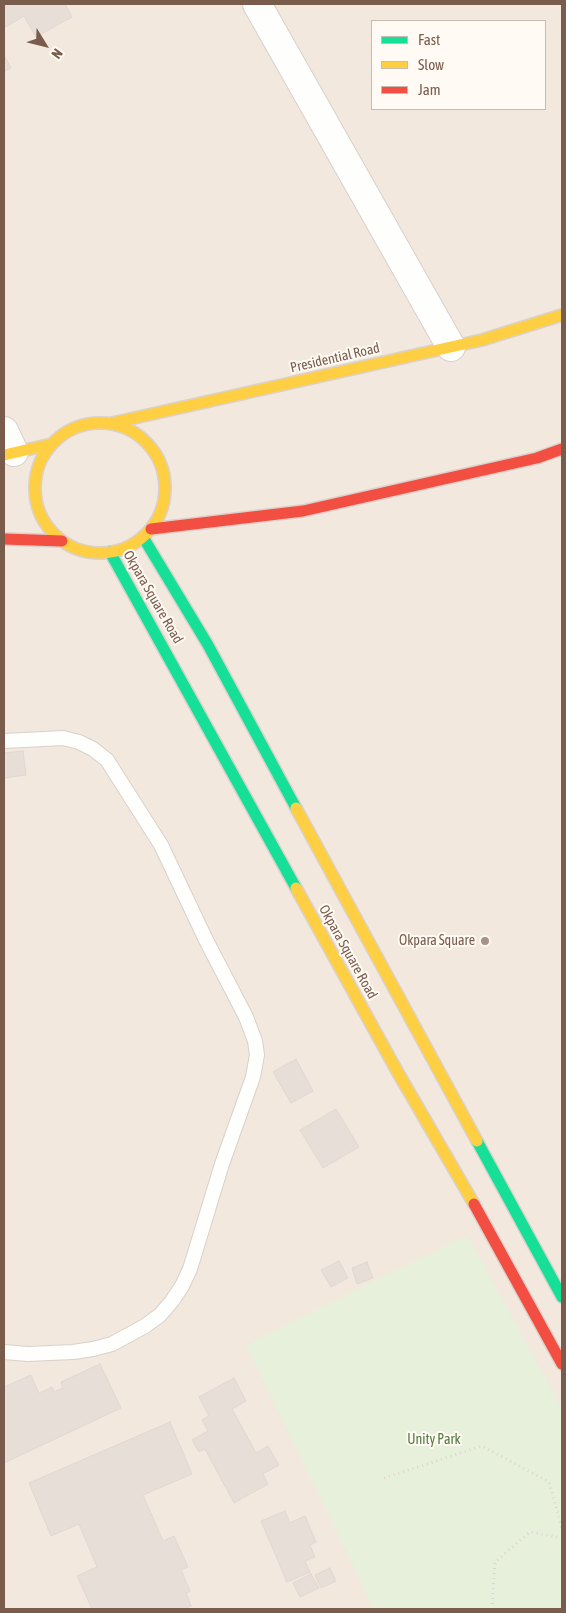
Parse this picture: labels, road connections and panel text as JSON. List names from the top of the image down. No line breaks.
{"streets":{"main road":["Presidential Road","Okpara Square Road"]},"crossings":[["Presidential Road","Okpara Square Road"]],"parks":["Unity Park"],"places":["Okpara Square"],"legend":["Fast","Slow","Jam"],"north":"bottom right"}
